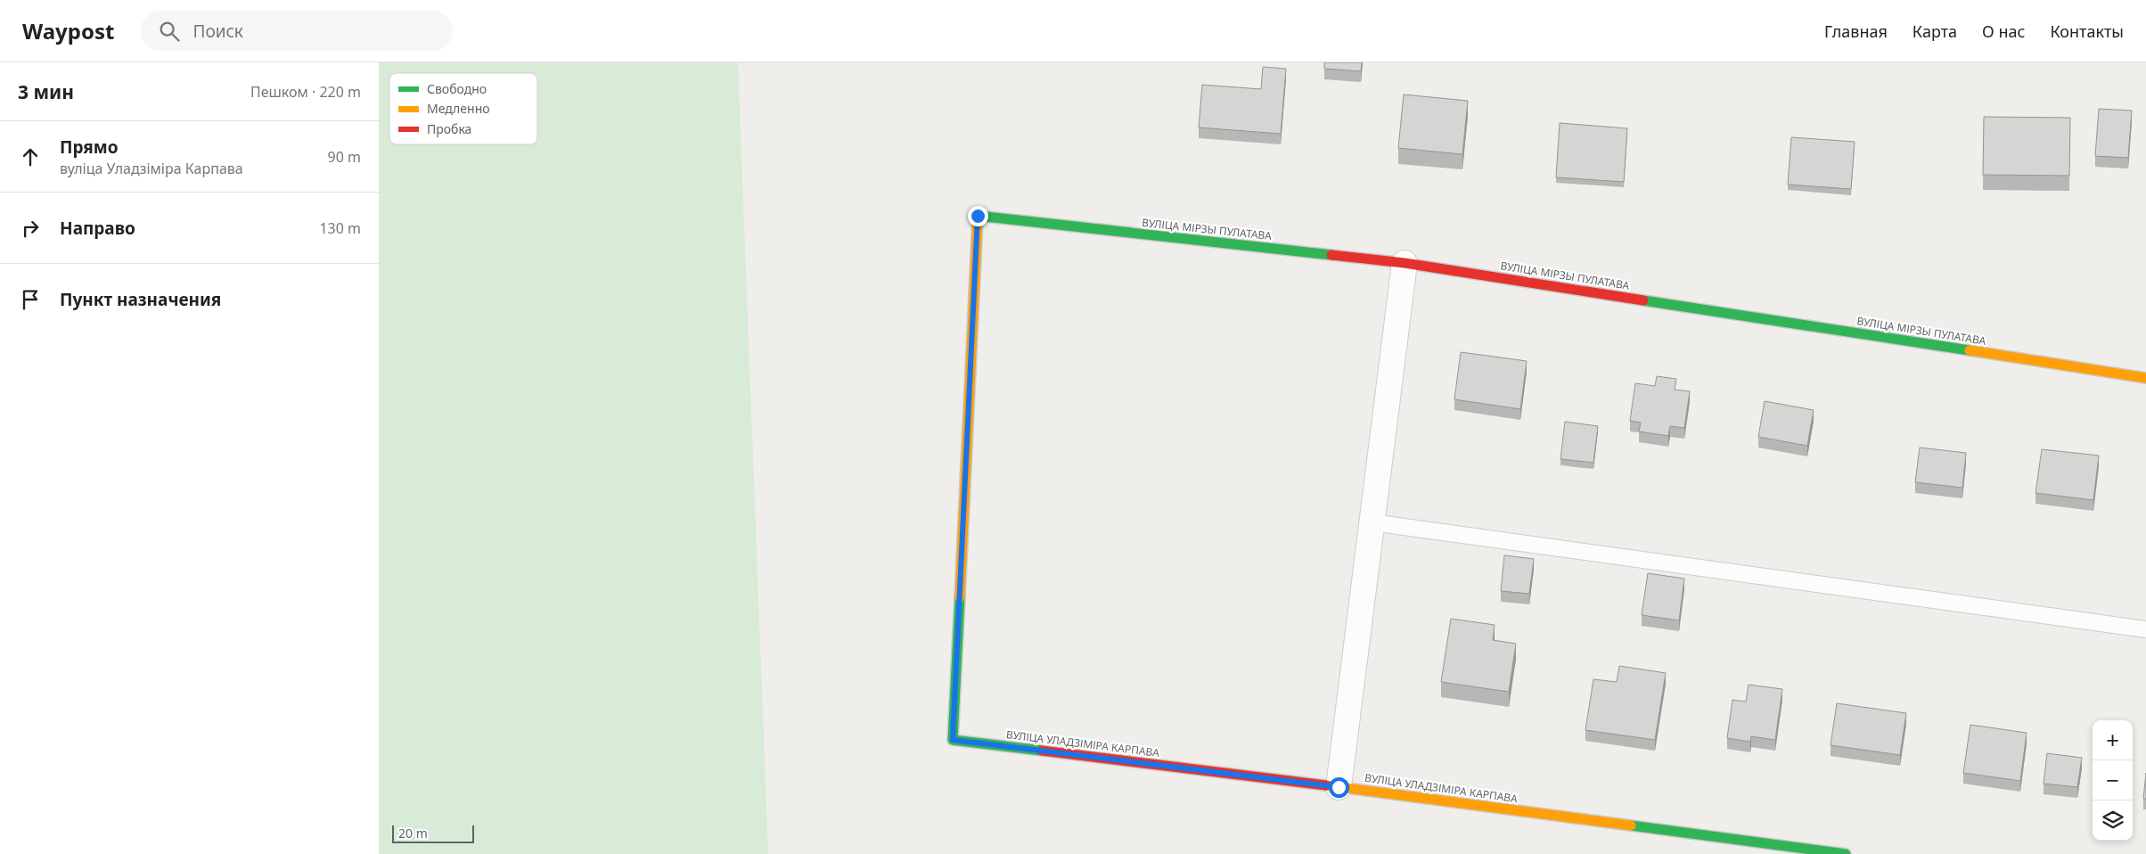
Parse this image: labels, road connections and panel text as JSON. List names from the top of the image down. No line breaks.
{"streets":{"street":["ВУЛІЦА МІРЗЫ ПУЛАТАВА","ВУЛІЦА УЛАДЗІМІРА КАРПАВА"]},"crossings":[["ВУЛІЦА МІРЗЫ ПУЛАТАВА","ВУЛІЦА УЛАДЗІМІРА КАРПАВА"]],"legend":["Свободно","Медленно","Пробка"],"scale_bar":"20 m","page":{"header":"Waypost","search":"Поиск","nav":["Главная","Карта","О нас","Контакты"],"heading":["3 мин","Пешком · 220 m"],"list":[["Прямо","вуліца Уладзіміра Карпава","90 m"],["Направо","130 m"],"Пункт назначения"],"map_buttons":["+","−"],"scale":"20 m"}}
